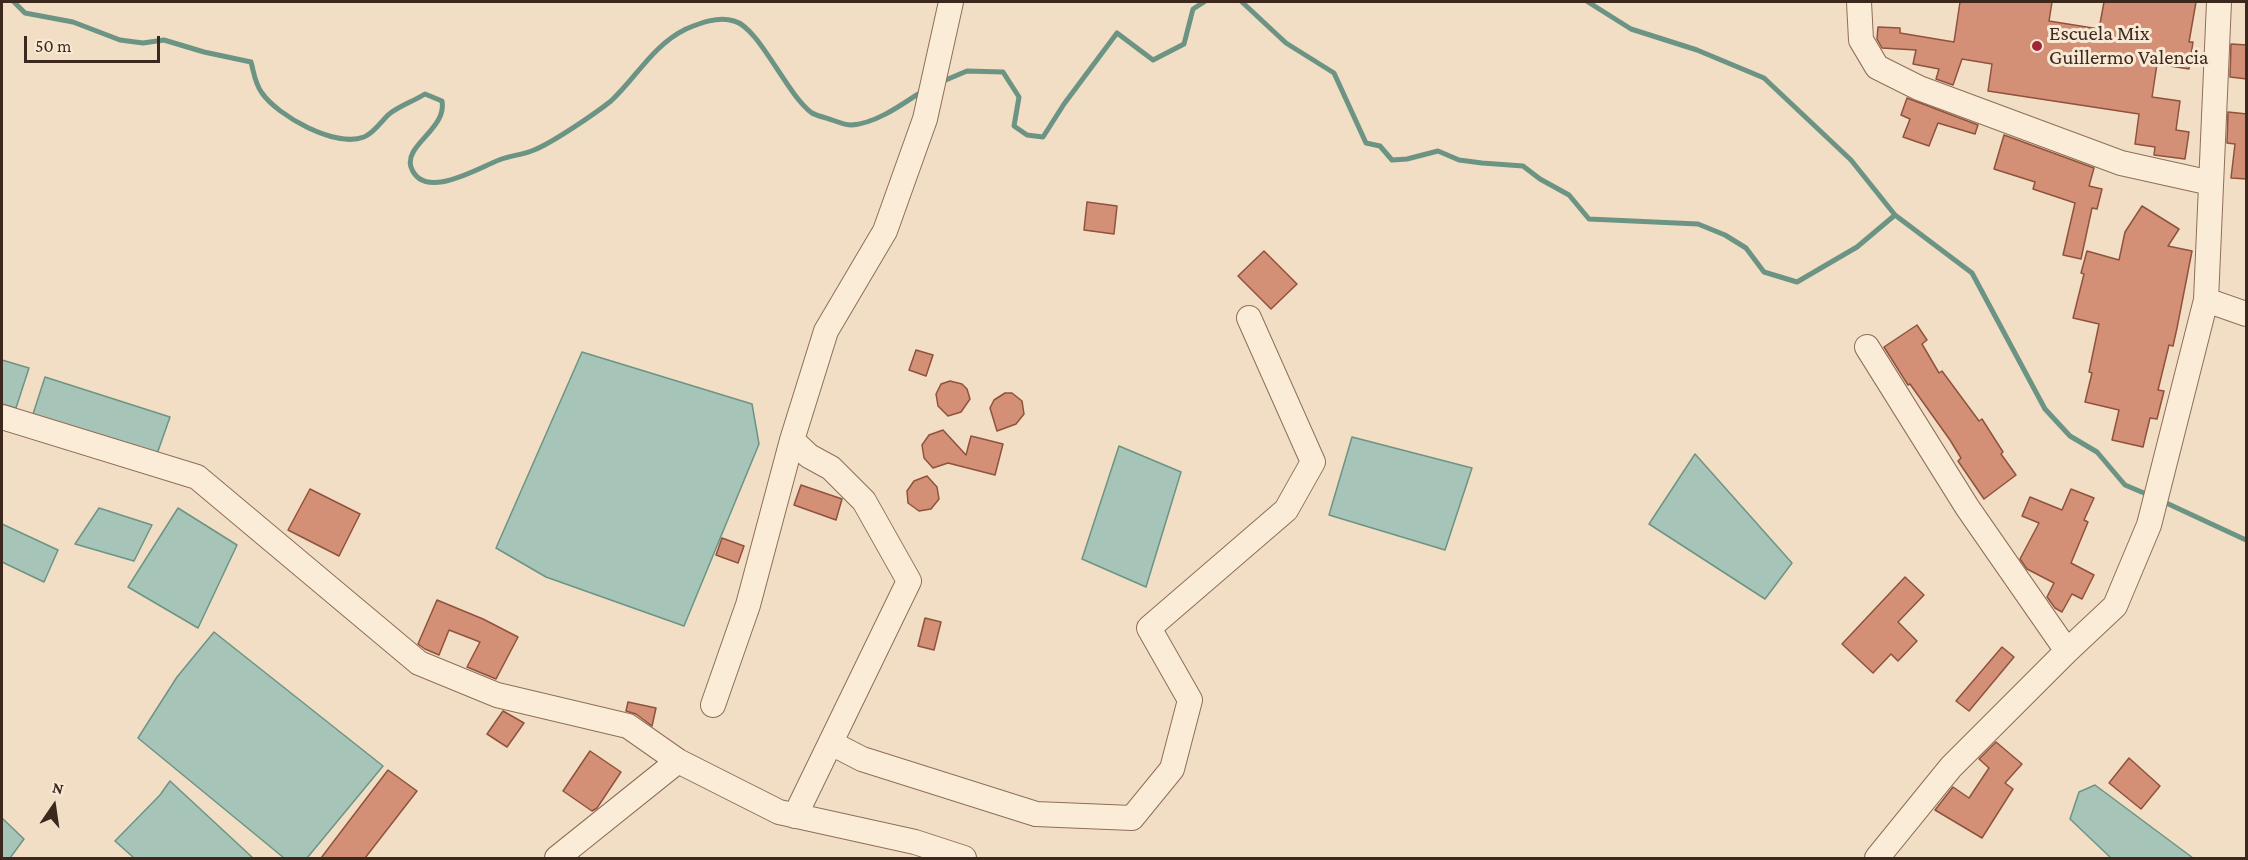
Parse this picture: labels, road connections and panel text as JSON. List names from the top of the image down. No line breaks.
{"places":["Escuela Mix Guillermo Valencia"],"scale_bar":"50 m","north":"top"}
